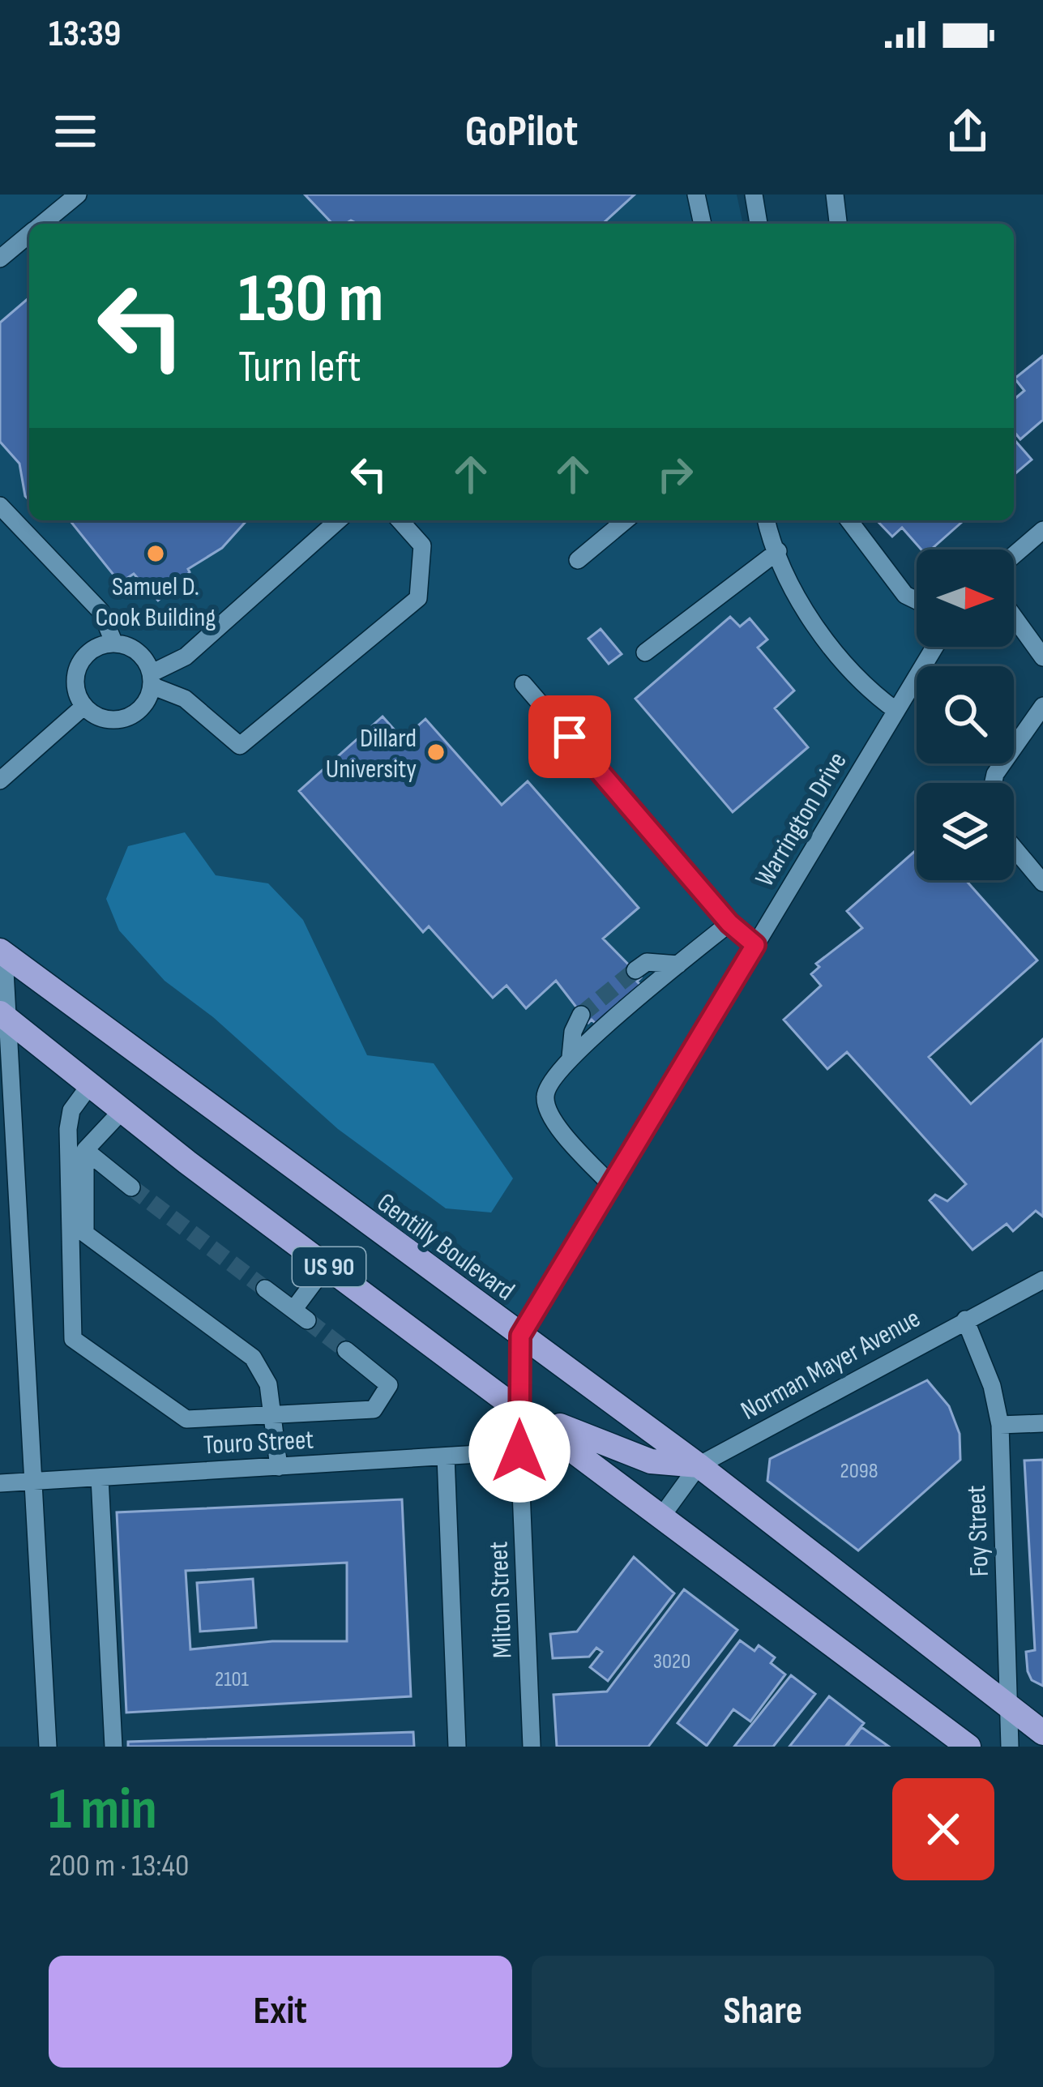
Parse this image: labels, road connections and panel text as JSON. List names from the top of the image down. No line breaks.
{"streets":{"main road":["Gentilly Boulevard","US 90"],"street":["Warrington Drive","Norman Mayer Avenue","Touro Street","Foy Street","Milton Street"]},"crossings":[["Warrington Drive","Gentilly Boulevard"],["Gentilly Boulevard","Norman Mayer Avenue"],["Gentilly Boulevard","Foy Street"],["US 90","Norman Mayer Avenue"],["Norman Mayer Avenue","Foy Street"],["Touro Street","Milton Street"]],"places":["Samuel D. Cook Building","Dillard University"],"house_numbers":["2098","3020","2101"],"north":"right","page":{"status":"13:39","header":"GoPilot","turn":["130 m","Turn left"],"heading":["1 min","200 m · 13:40"],"buttons":["Exit","Share"]}}
